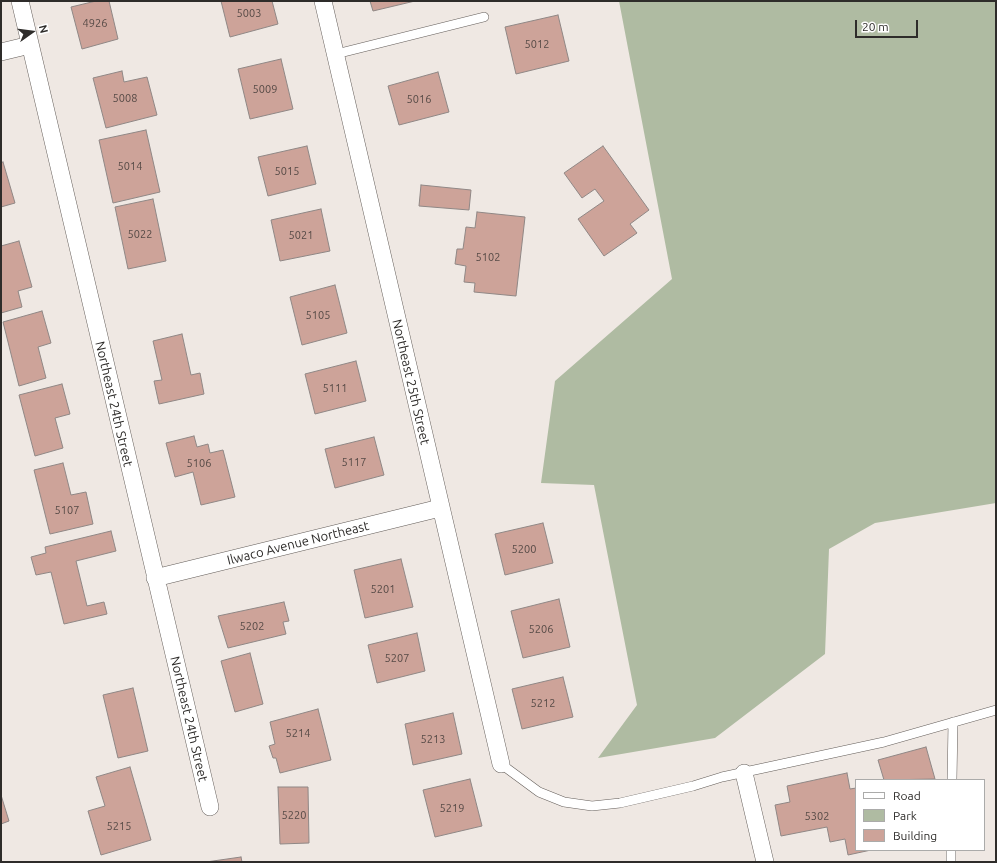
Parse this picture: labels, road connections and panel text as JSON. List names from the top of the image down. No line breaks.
{"streets":{"street":["Northeast 25th Street","Northeast 24th Street","Ilwaco Avenue Northeast"]},"crossings":[["Northeast 25th Street","Ilwaco Avenue Northeast"],["Northeast 24th Street","Ilwaco Avenue Northeast"]],"house_numbers":["5003","4926","5012","5009","5008","5016","5014","5015","5022","5021","5102","5105","5111","5117","5106","5107","5200","5201","5202","5206","5207","5212","5214","5213","5219","5220","5302","5215"],"legend":["Road","Park","Building"],"scale_bar":"20 m","north":"right"}
